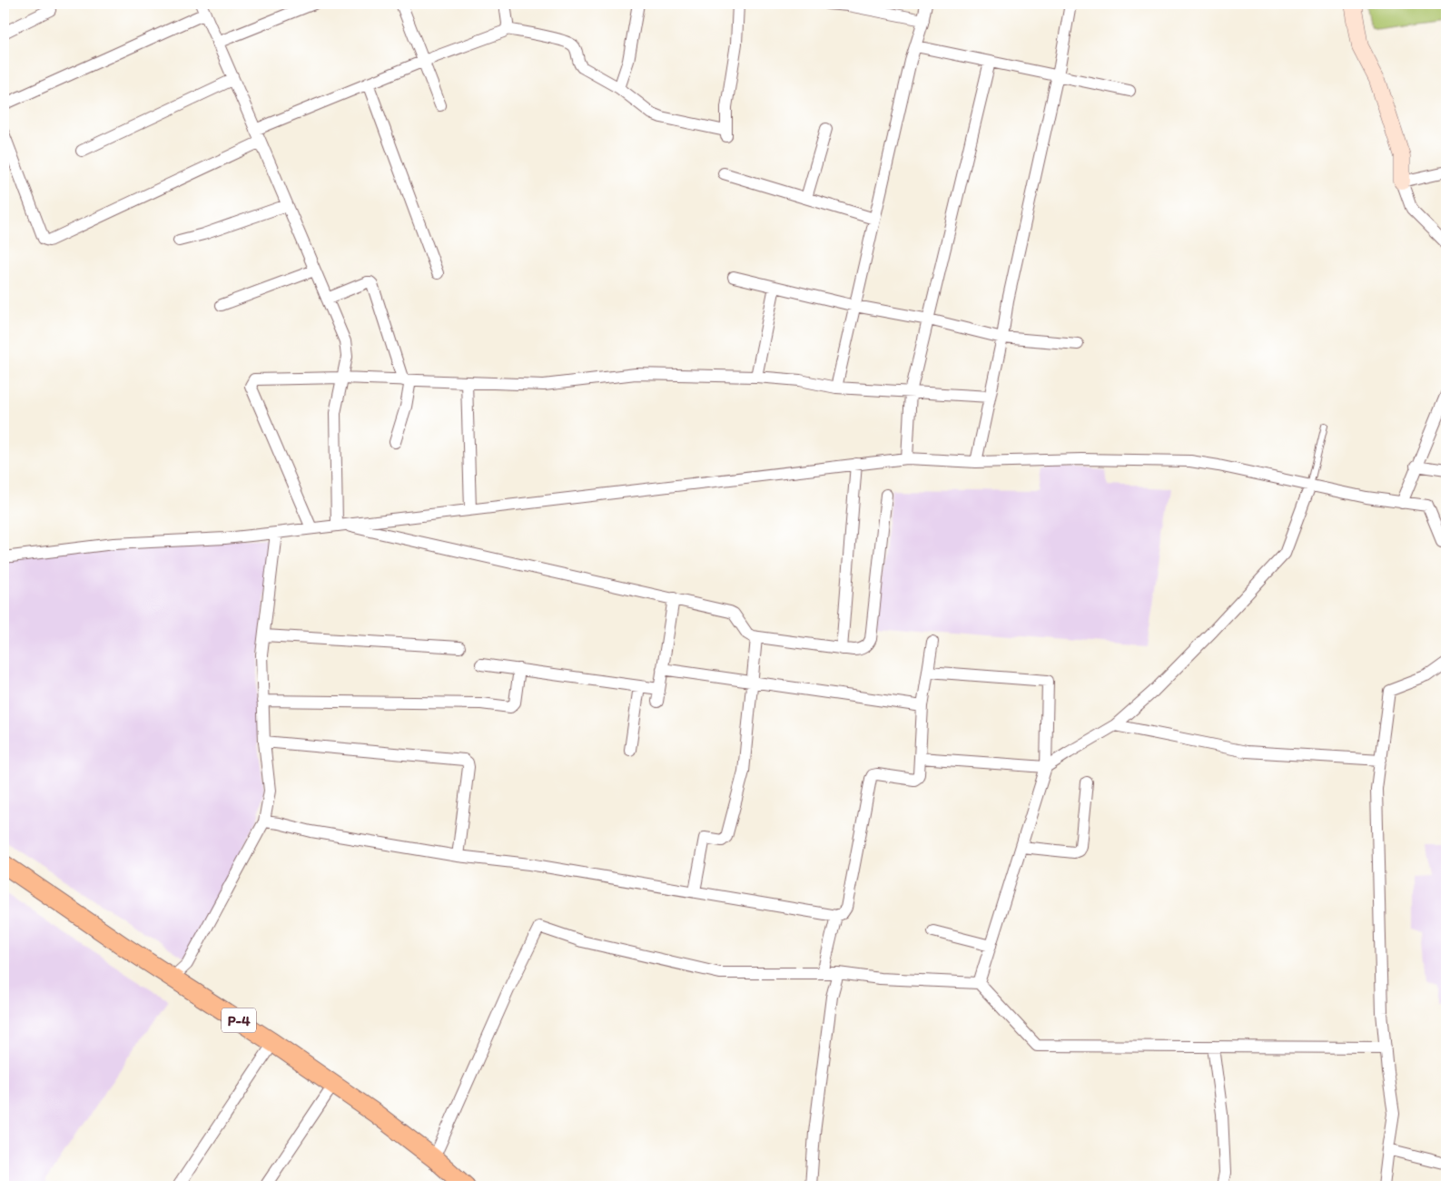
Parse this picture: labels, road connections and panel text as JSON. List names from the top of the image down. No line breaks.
{"streets":{"main road":["P-4"]}}
